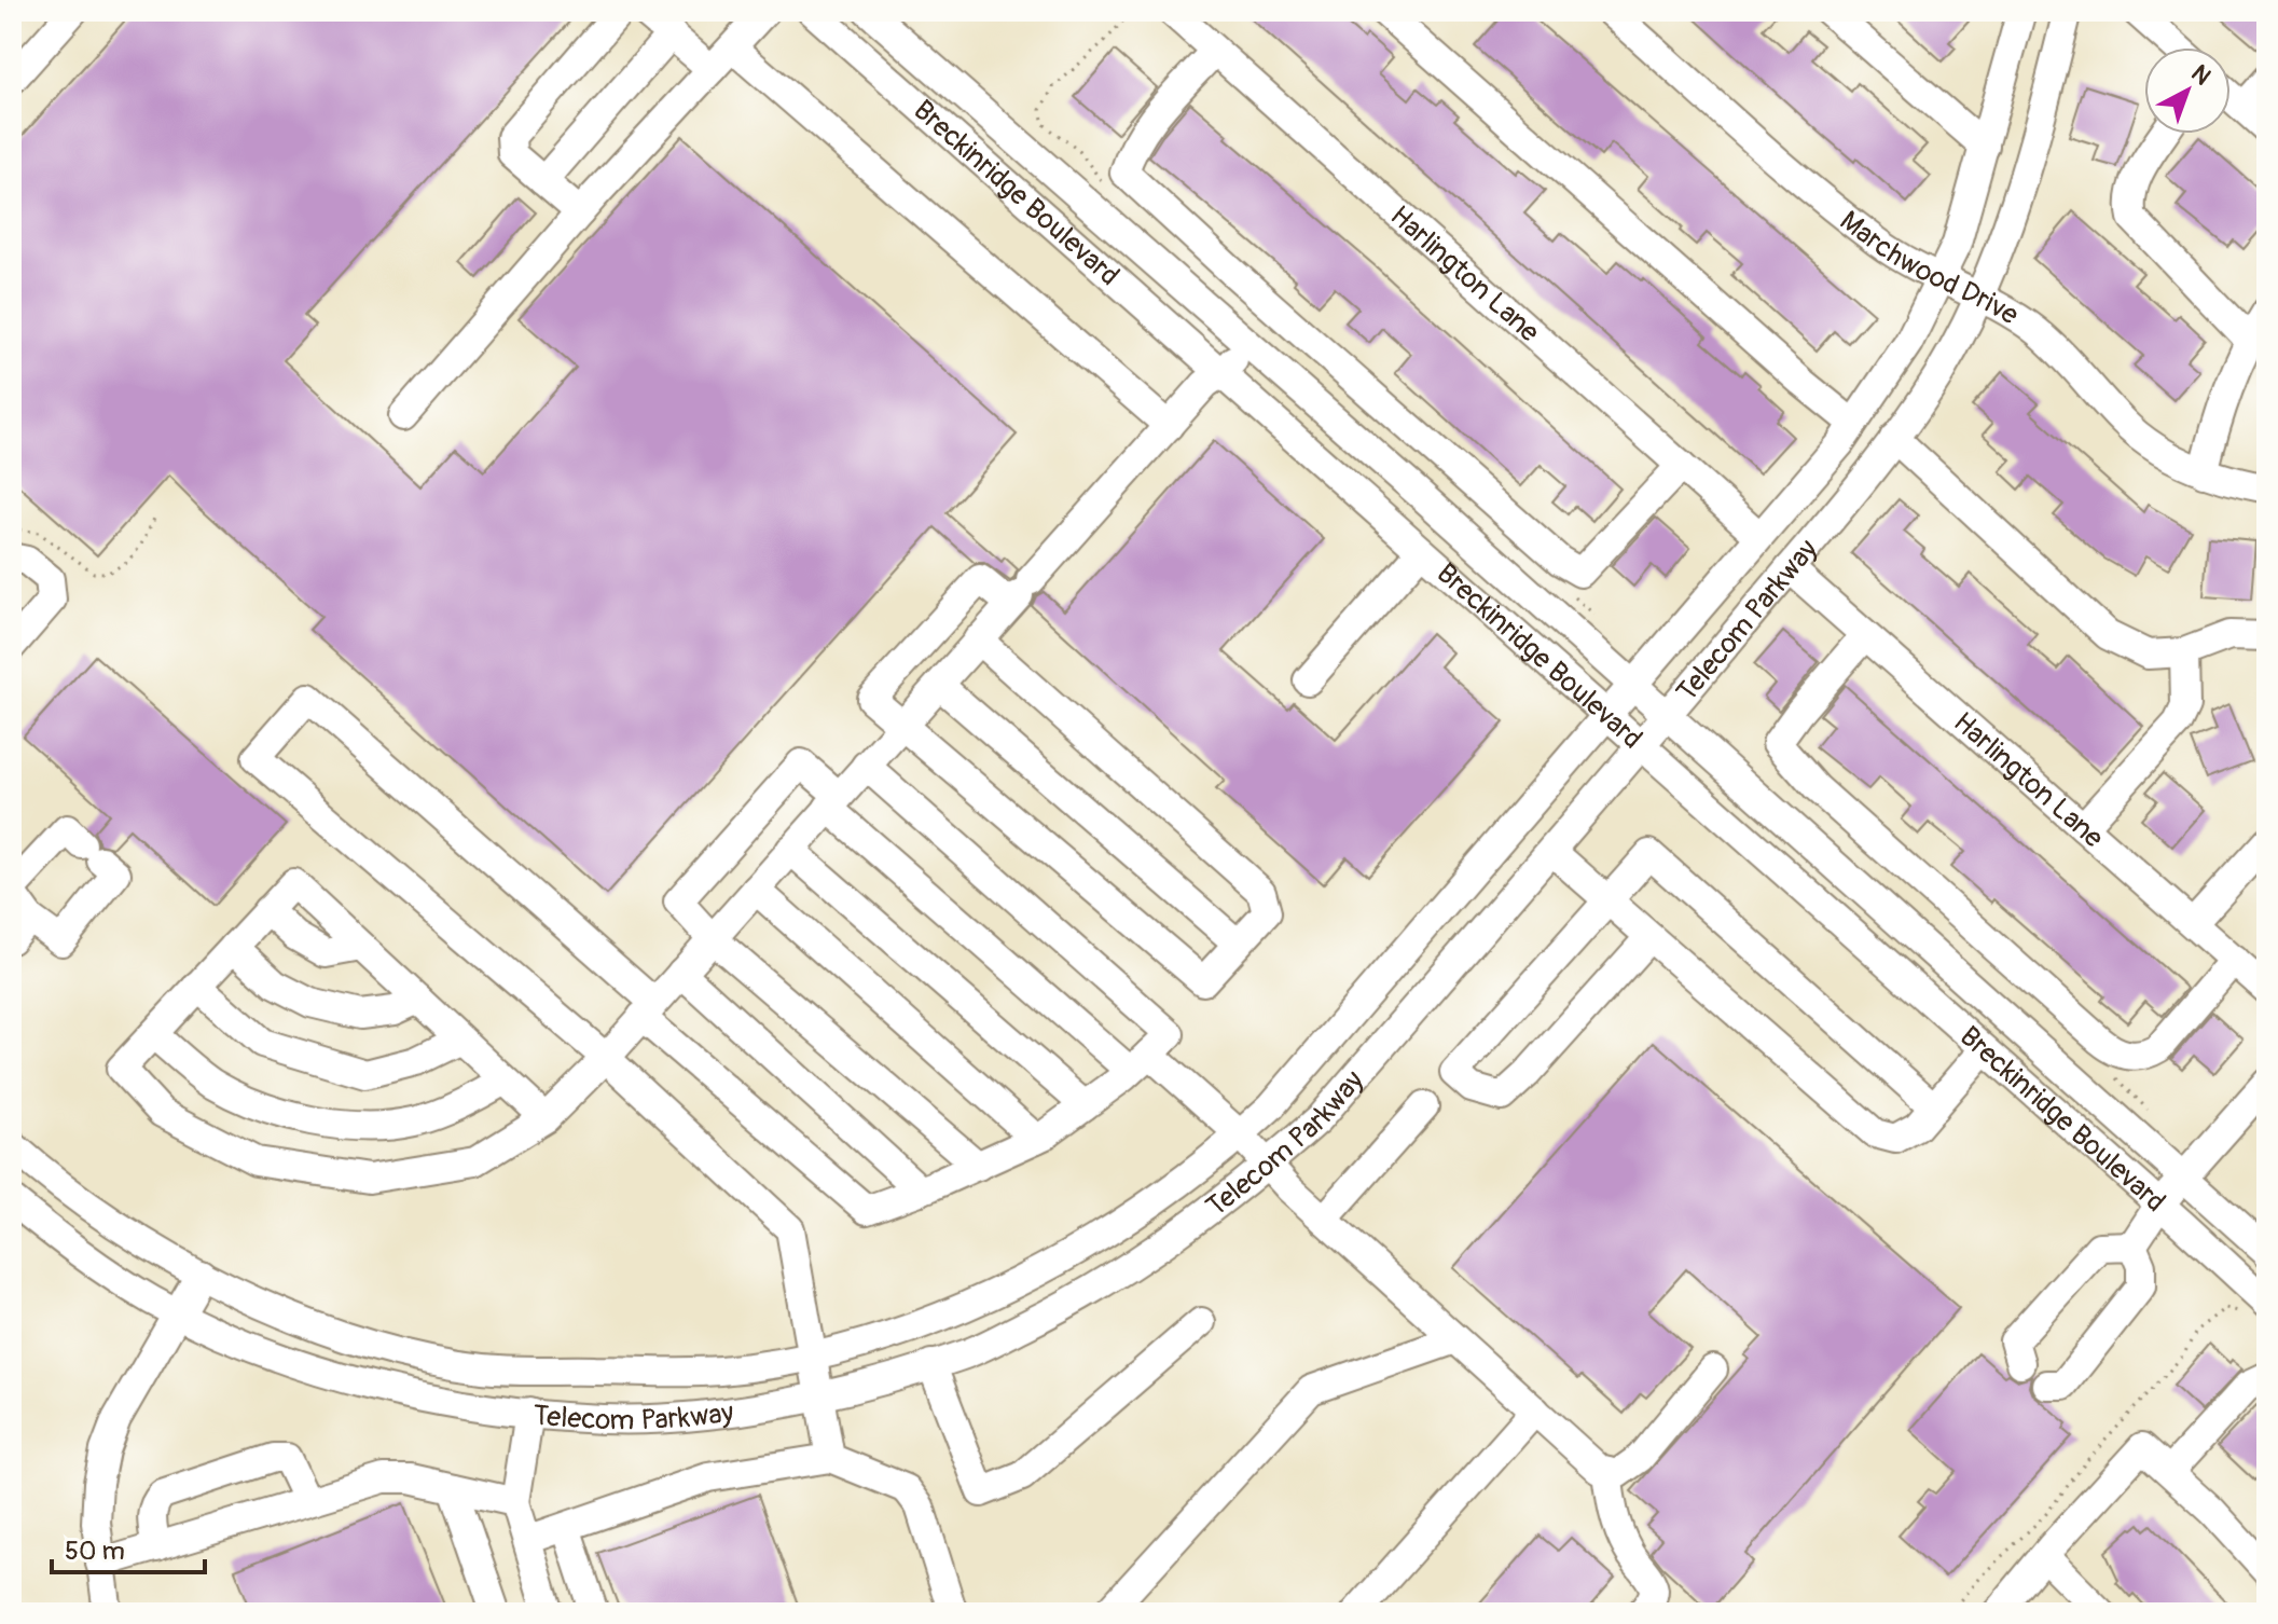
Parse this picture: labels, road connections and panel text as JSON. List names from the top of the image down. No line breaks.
{"streets":{"street":["Breckinridge Boulevard","Marchwood Drive","Harlington Lane","Telecom Parkway"]},"crossings":[["Breckinridge Boulevard","Telecom Parkway"],["Marchwood Drive","Telecom Parkway"],["Harlington Lane","Telecom Parkway"]],"scale_bar":"50 m","north":"top right"}
